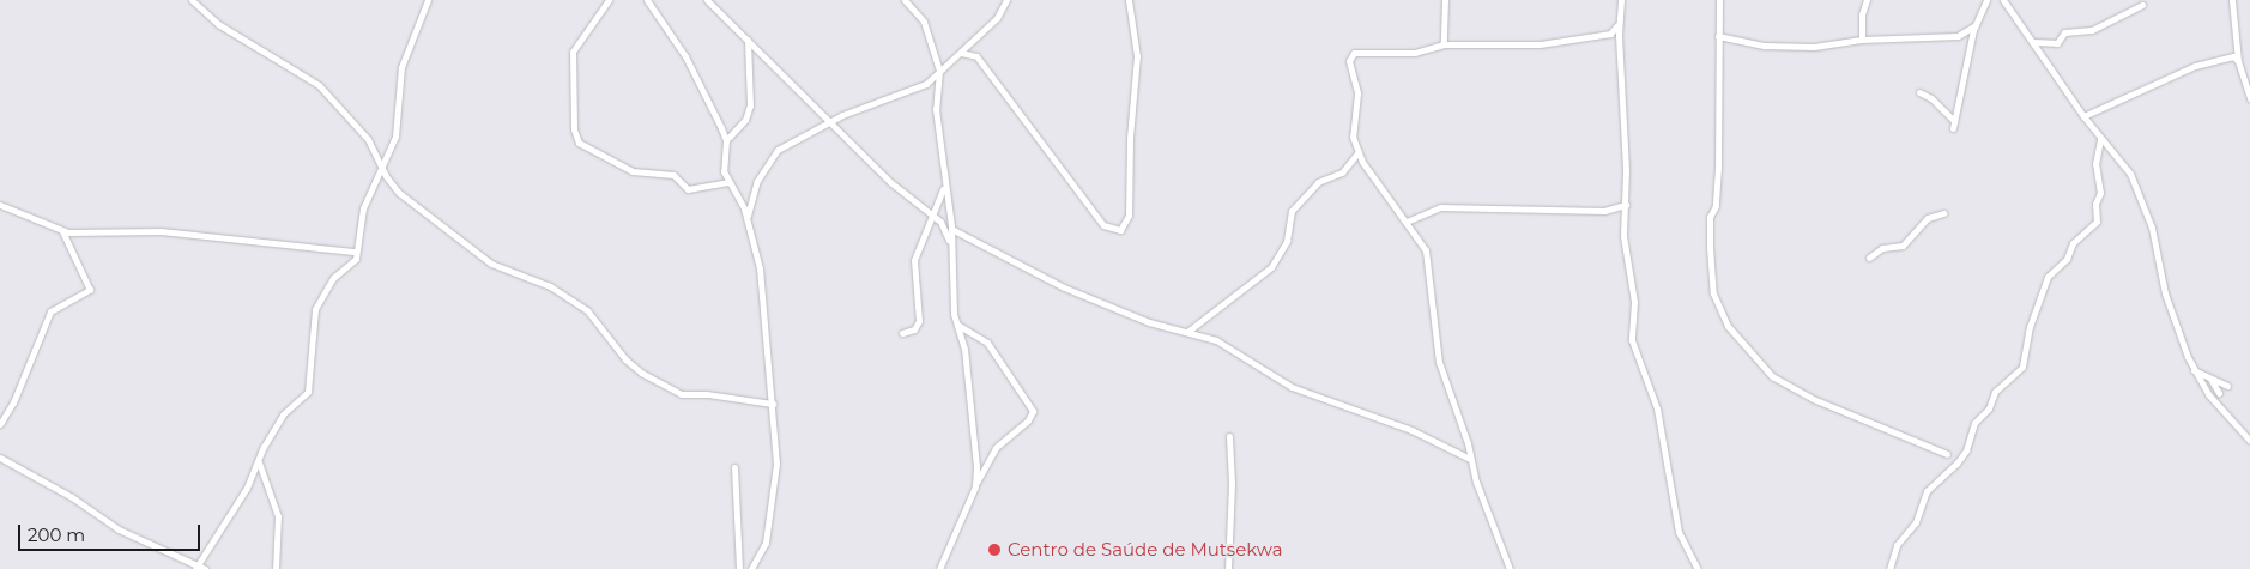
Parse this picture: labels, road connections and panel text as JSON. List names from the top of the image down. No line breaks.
{"places":["Centro de Saúde de Mutsekwa"],"scale_bar":"200 m"}
